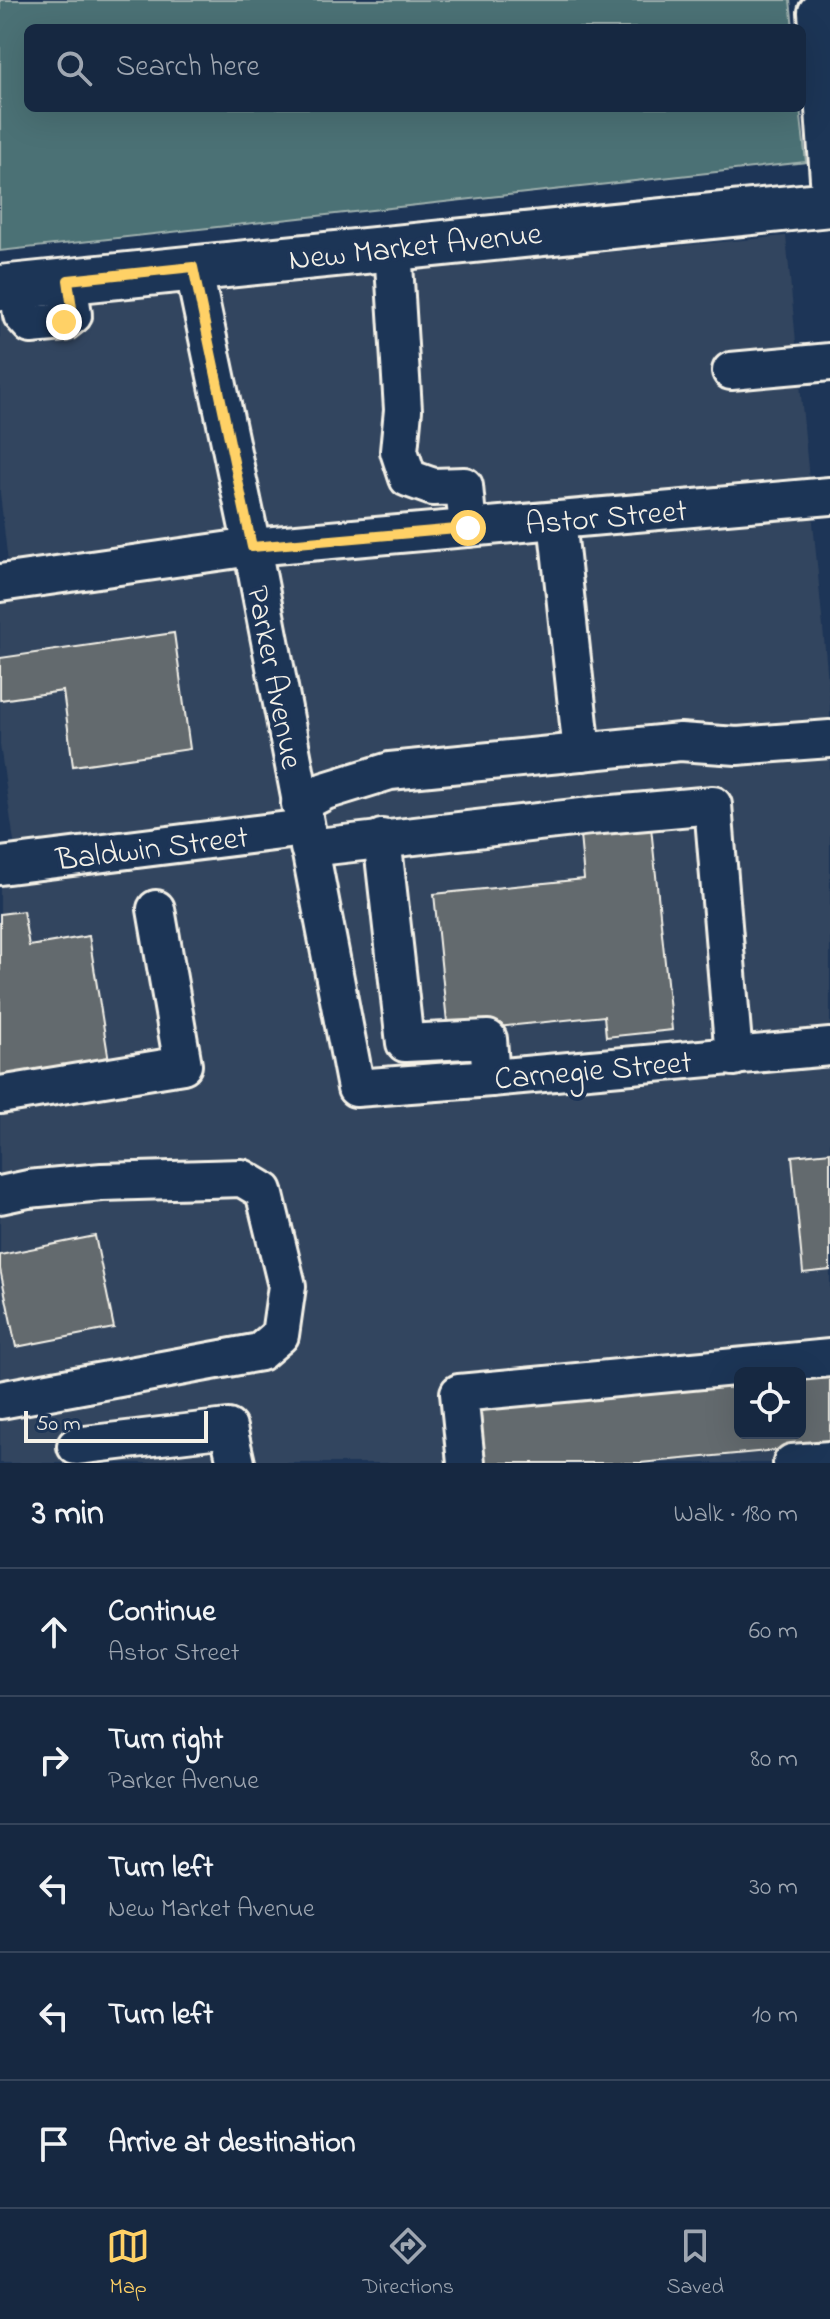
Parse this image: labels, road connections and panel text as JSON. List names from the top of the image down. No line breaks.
{"streets":{"main road":["New Market Avenue"],"street":["Astor Street","Parker Avenue","Baldwin Street","Carnegie Street"]},"crossings":[["New Market Avenue","Parker Avenue"],["Astor Street","Parker Avenue"],["Parker Avenue","Baldwin Street"],["Parker Avenue","Carnegie Street"],["Baldwin Street","Carnegie Street"]],"scale_bar":"50 m","page":{"search":"Search here","scale":"50 m","heading":["3 min","Walk · 180 m"],"list":[["Continue","Astor Street","60 m"],["Turn right","Parker Avenue","80 m"],["Turn left","New Market Avenue","30 m"],["Turn left","10 m"],"Arrive at destination"],"nav":["Map","Directions","Saved"]}}
